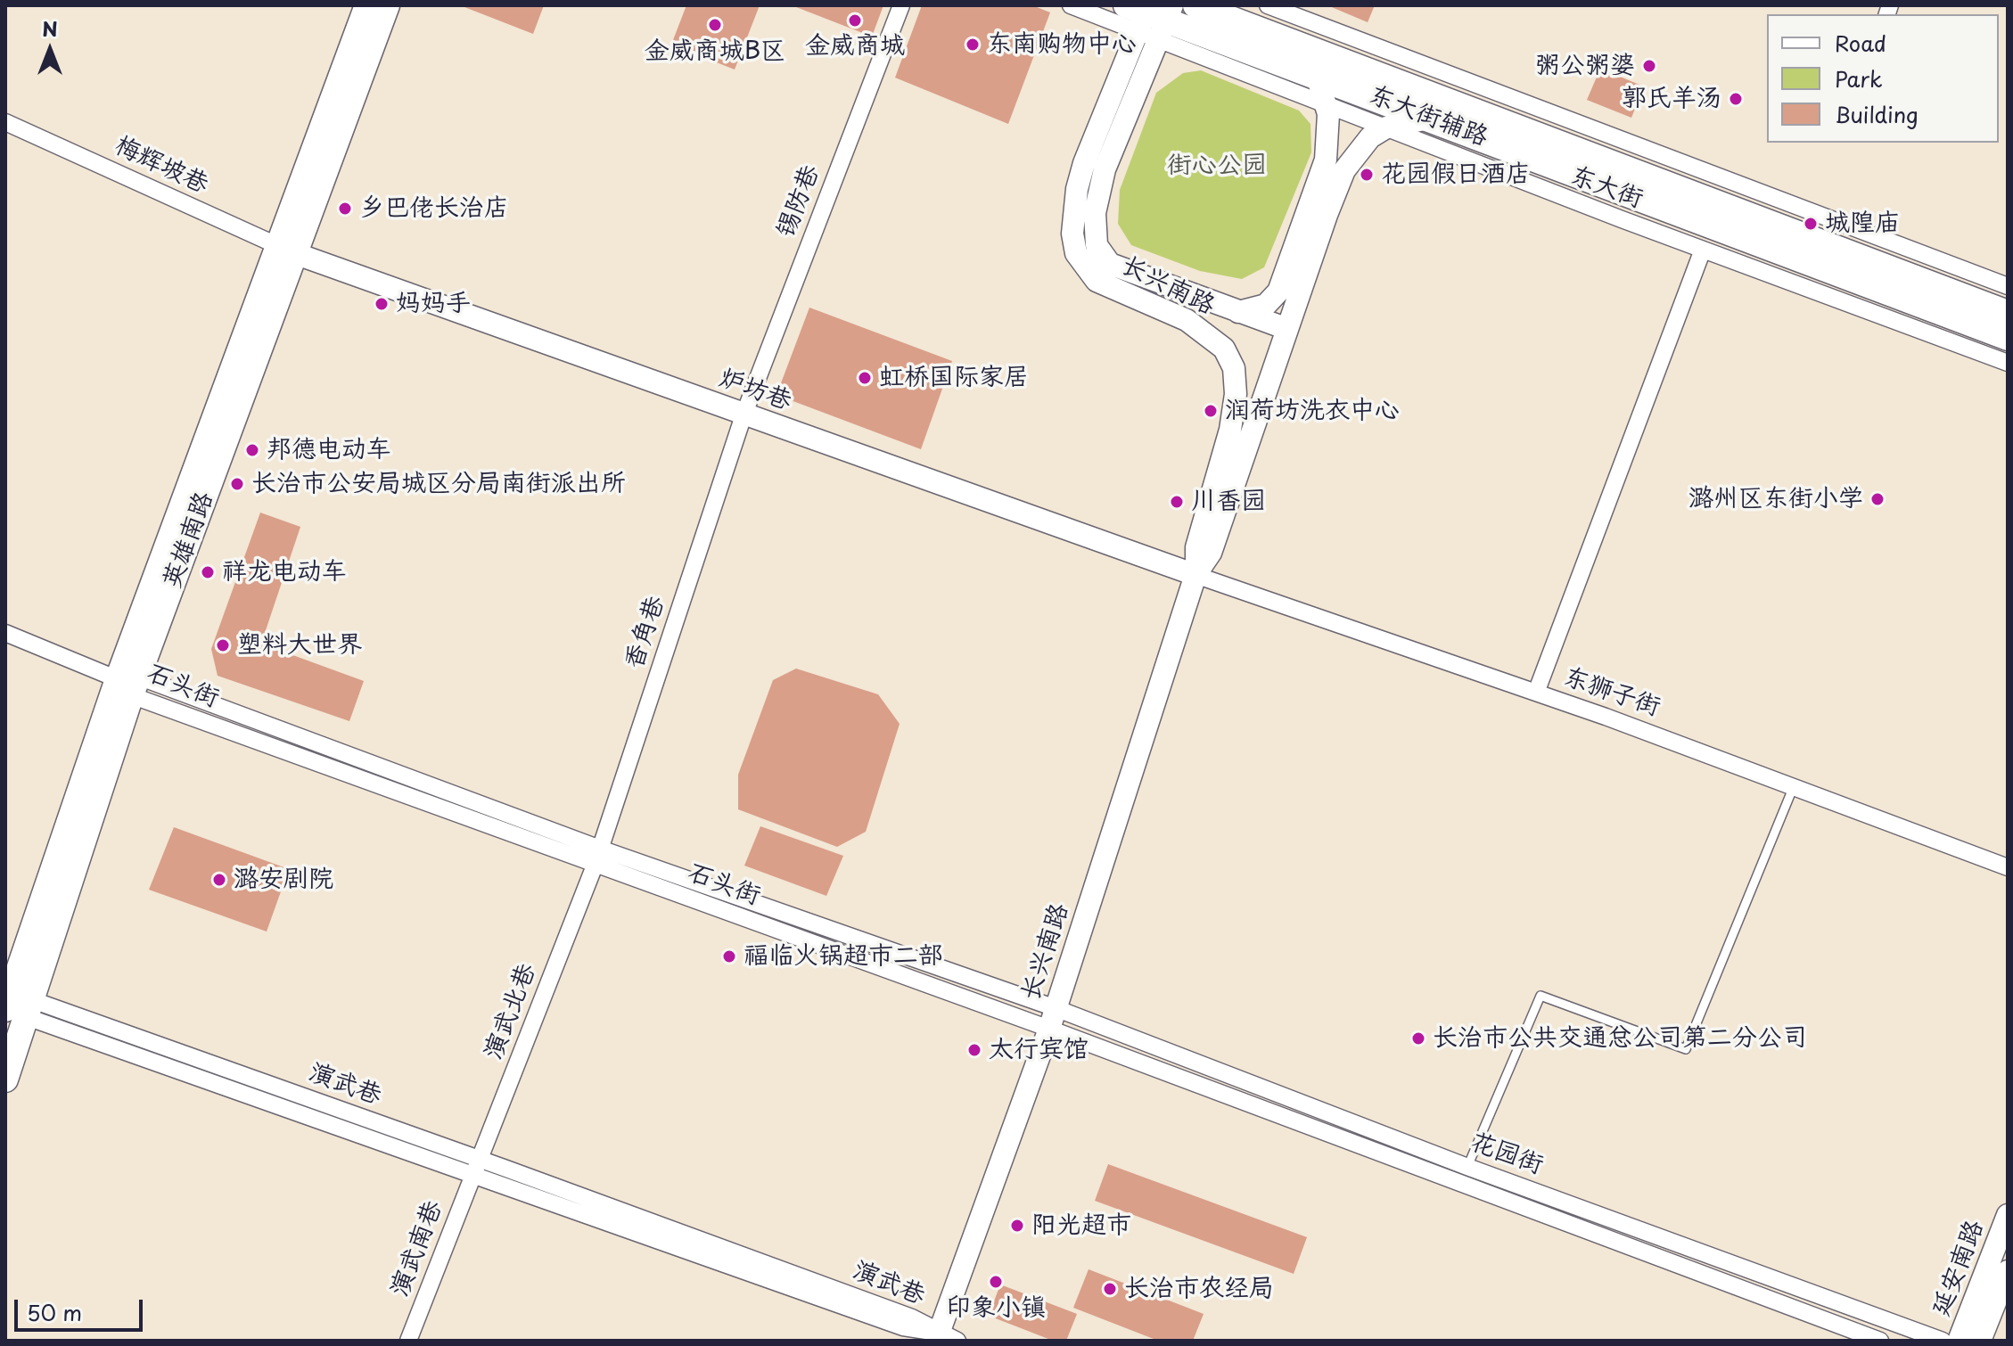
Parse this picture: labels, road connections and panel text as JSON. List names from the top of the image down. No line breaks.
{"streets":{"main road":["东大街","长兴南路","炉坊巷","英雄南路","延安南路"],"street":["东大街辅路","梅辉坡巷","锡防巷","香角巷","石头街","东狮子街","演武北巷","演武巷","花园街","演武南巷"]},"crossings":[["东大街辅路","东大街"],["东大街辅路","长兴南路"],["梅辉坡巷","炉坊巷"],["梅辉坡巷","英雄南路"],["东大街","长兴南路"],["锡防巷","炉坊巷"],["锡防巷","香角巷"],["长兴南路","炉坊巷"],["长兴南路","石头街"],["长兴南路","东狮子街"],["长兴南路","演武巷"],["长兴南路","花园街"],["炉坊巷","英雄南路"],["炉坊巷","香角巷"],["炉坊巷","东狮子街"],["英雄南路","石头街"],["英雄南路","演武巷"],["香角巷","石头街"],["香角巷","演武北巷"],["石头街","演武北巷"],["石头街","花园街"],["演武北巷","演武巷"],["演武北巷","演武南巷"],["演武巷","演武南巷"]],"parks":["街心公园"],"places":["金威商城","金威商城B区","东南购物中心","粥公粥婆","郭氏羊汤","花园假日酒店","乡巴佬长治店","城隍庙","妈妈手","虹桥国际家居","润荷坊洗衣中心","邦德电动车","长治市公安局城区分局南街派出所","潞州区东街小学","川香园","祥龙电动车","塑料大世界","潞安剧院","福临火锅超市二部","长治市公共交通总公司第二分公司","太行宾馆","阳光超市","印象小镇","长治市农经局"],"legend":["Road","Park","Building"],"scale_bar":"50 m","north":"top"}
